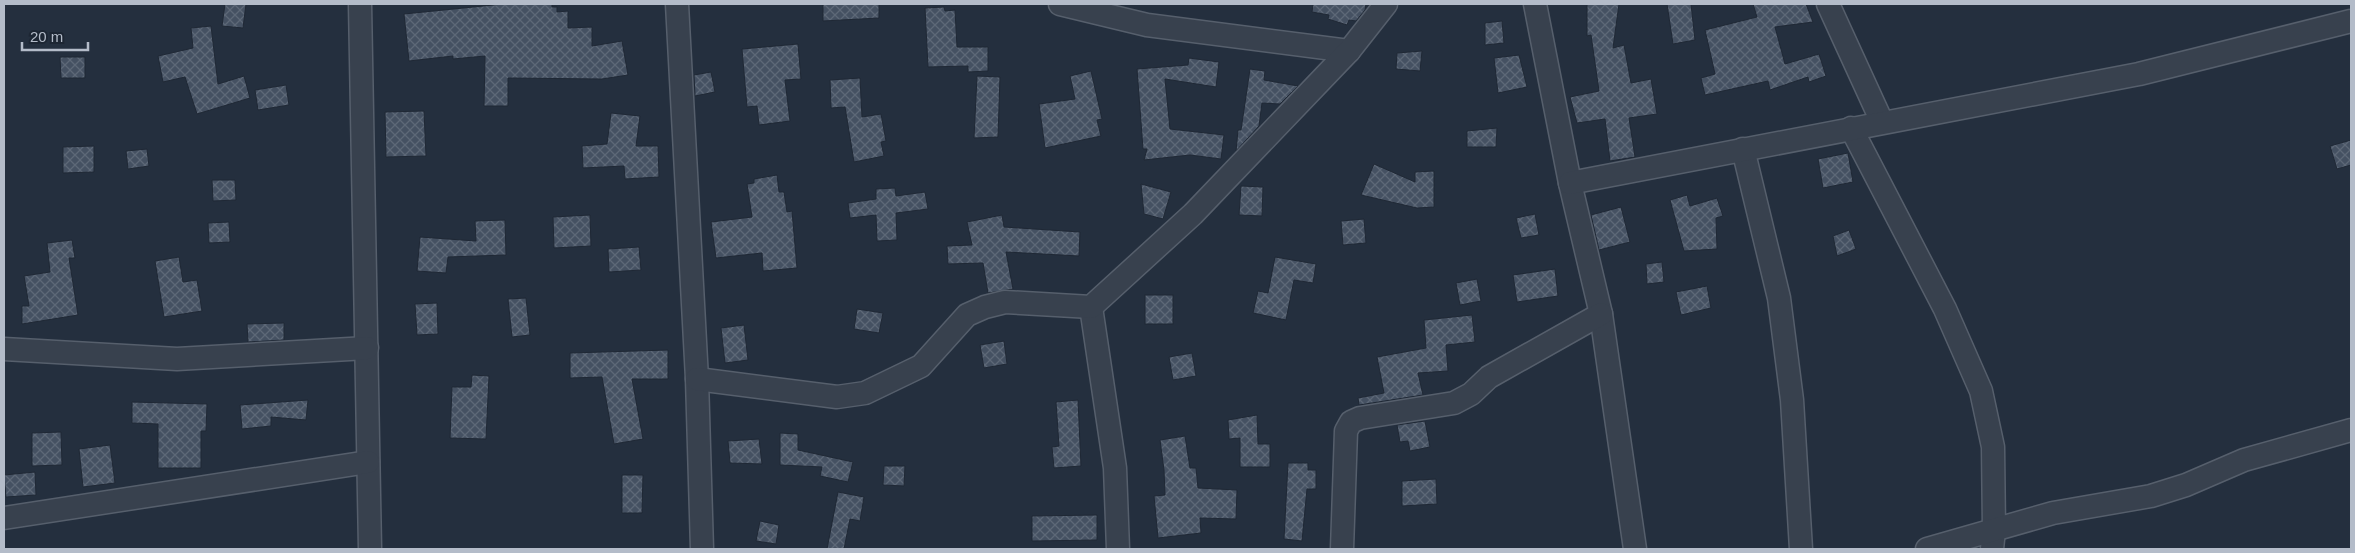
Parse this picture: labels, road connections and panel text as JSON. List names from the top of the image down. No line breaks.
{"scale_bar":"20 m"}
